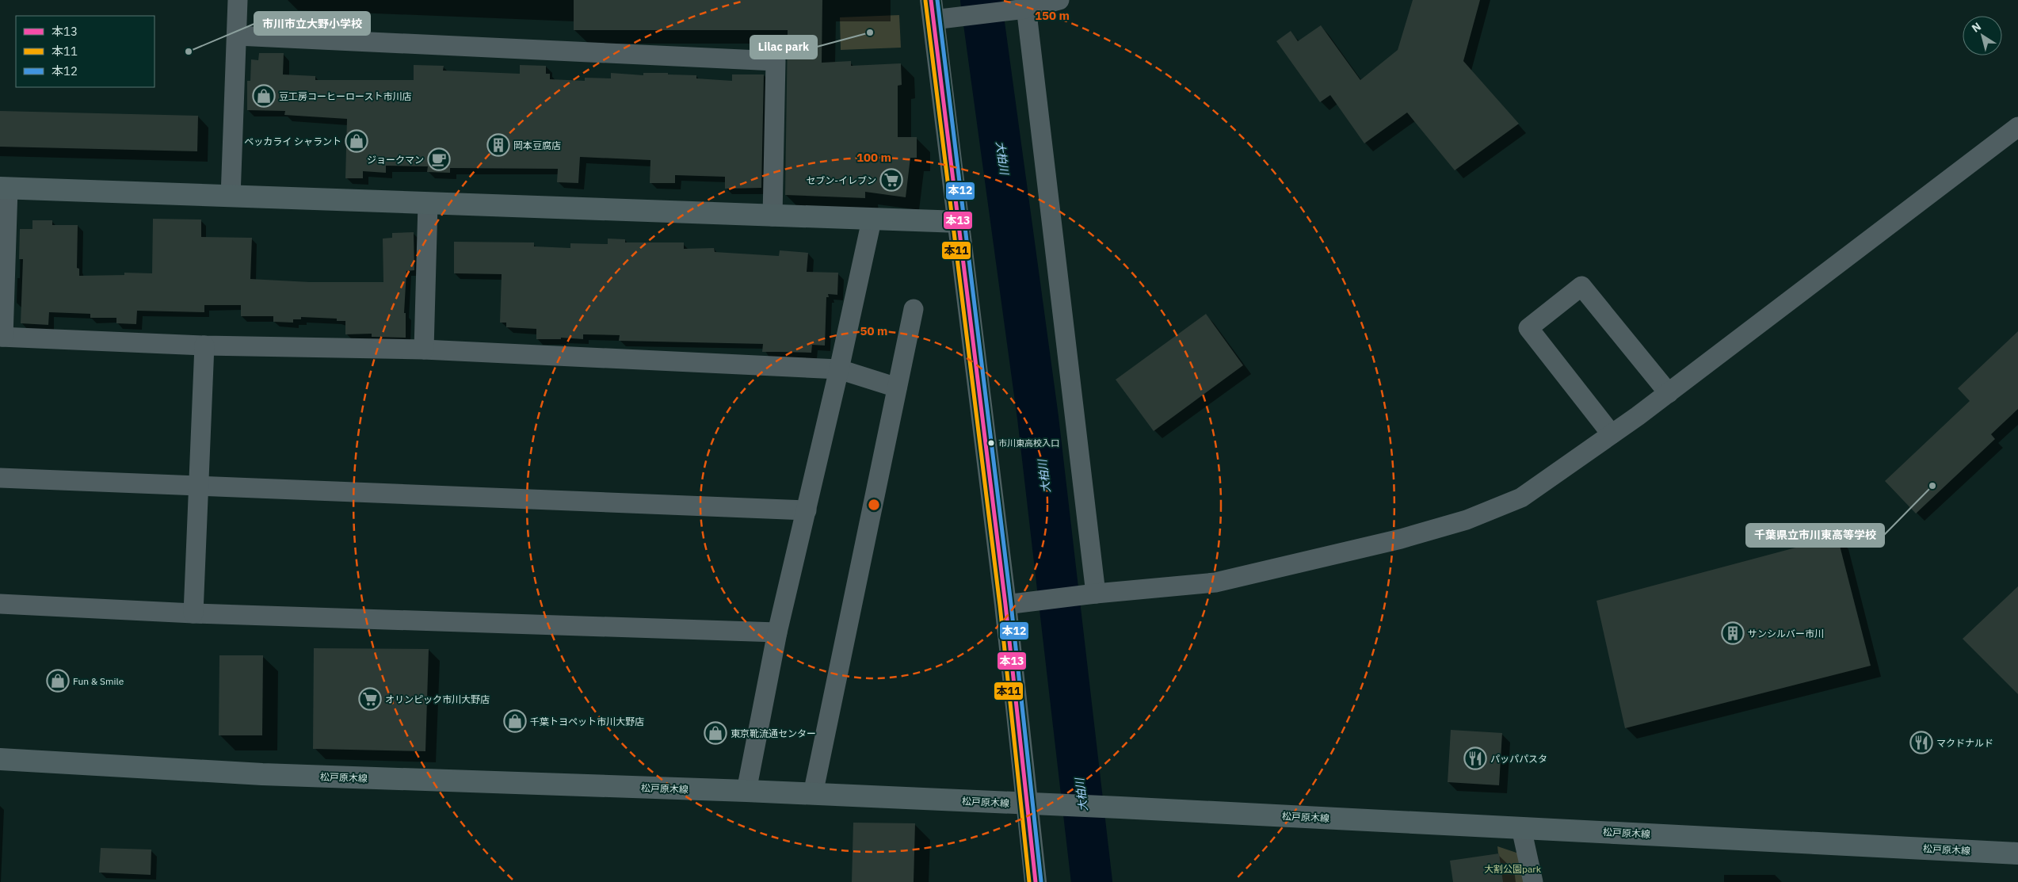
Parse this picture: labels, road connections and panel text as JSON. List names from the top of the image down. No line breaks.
{"streets":{"main road":["松戸原木線"]},"water":["大柏川"],"parks":["大割公園park"],"places":{"other":["Lilac park","市川市立大野小学校","市川東高校入口","千葉県立市川東高等学校"],"shop":["豆工房コーヒーロースト市川店","ベッカライ シャラント","Fun & Smile","千葉トヨペット市川大野店","東京靴流通センター"],"building":["岡本豆腐店","サンシルバー市川"],"cafe":["ジョークマン"],"supermarket":["セブン-イレブン","オリンピック市川大野店"],"restaurant":["マクドナルド","パッパパスタ"]},"lines":["transit line 本13","transit line 本12","transit line 本11"],"legend":["本13","本11","本12"],"north":"top left","rings":["150 m","100 m","50 m"]}
